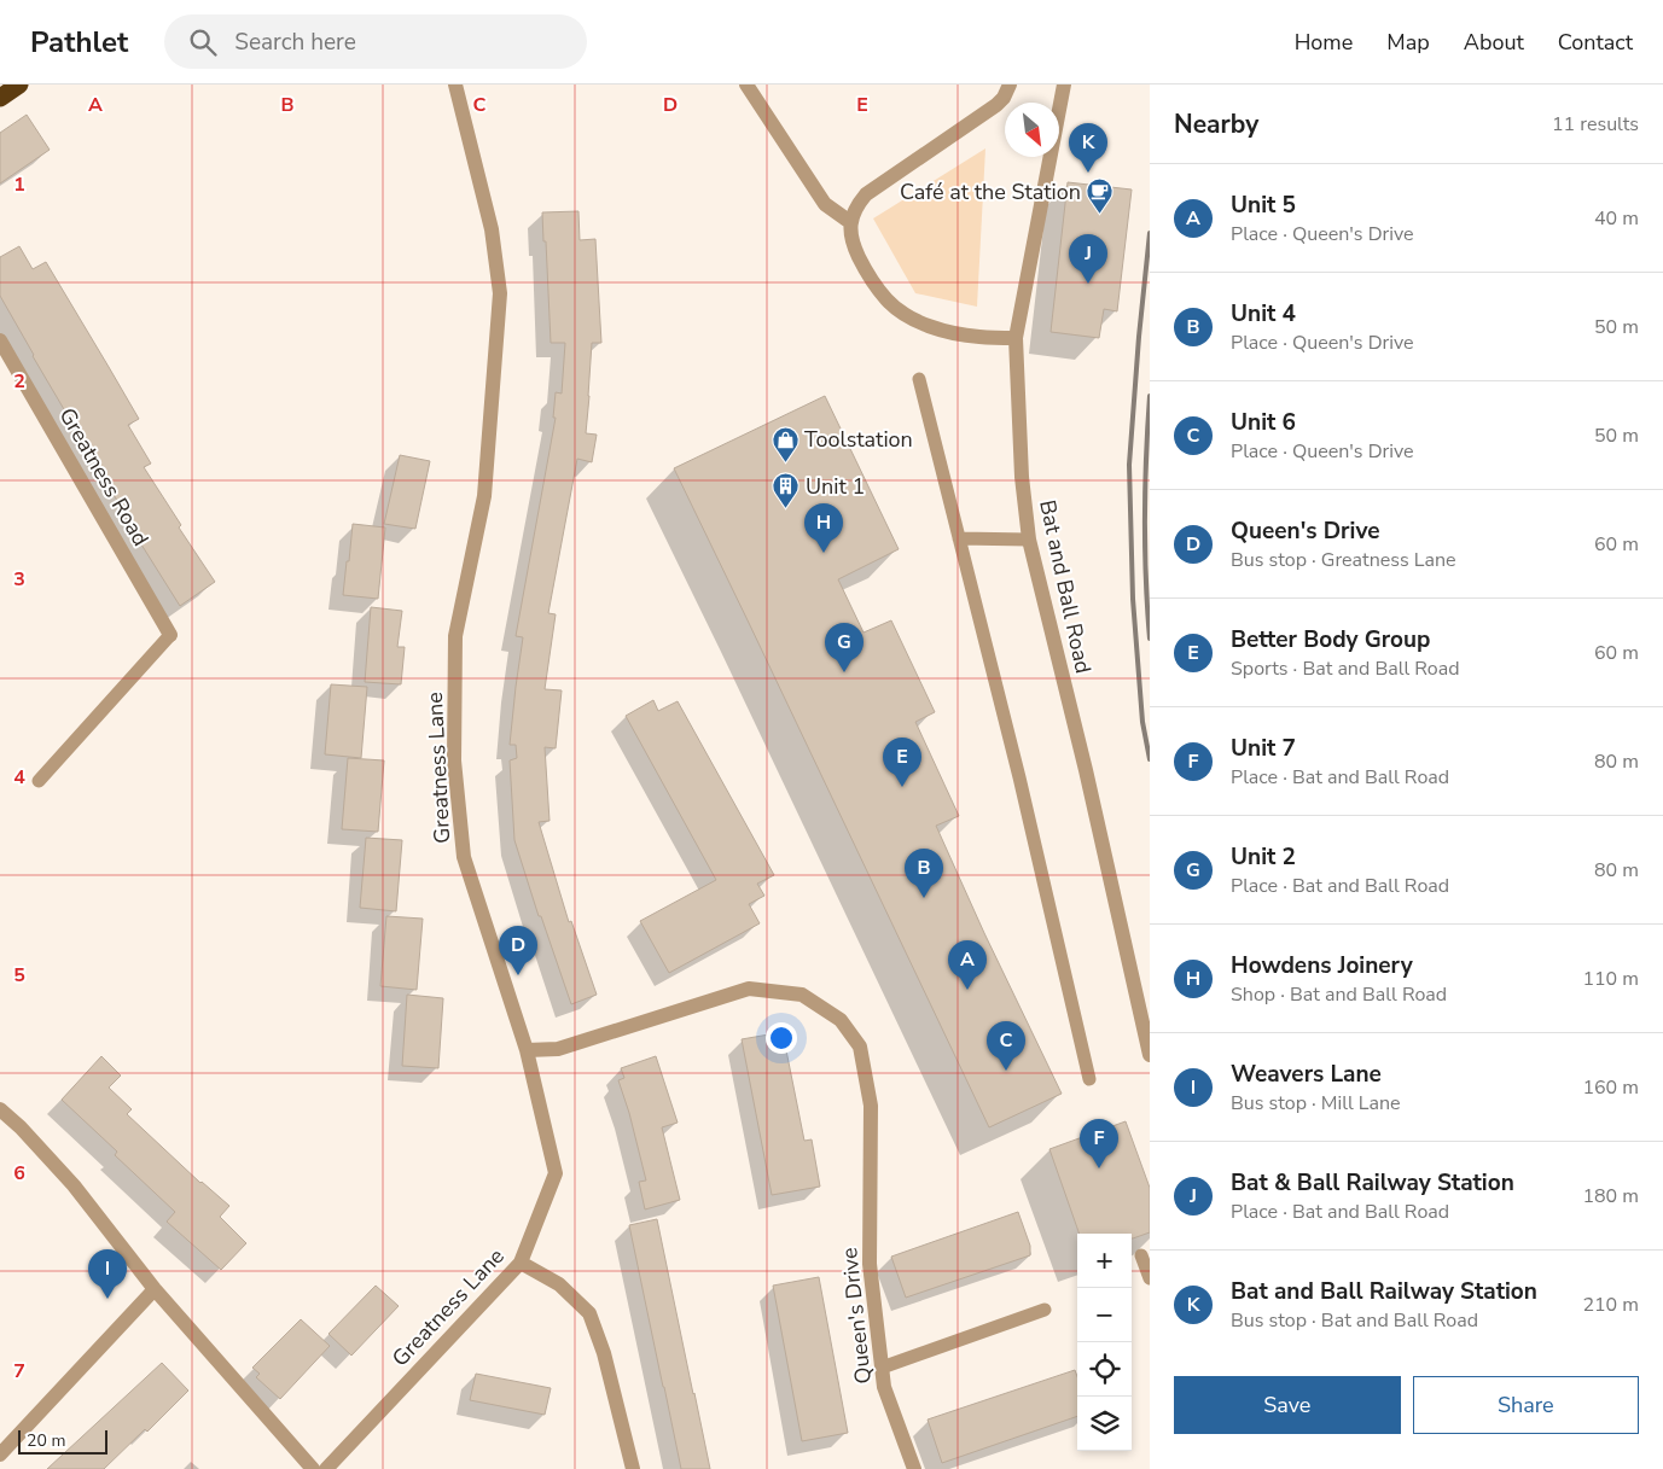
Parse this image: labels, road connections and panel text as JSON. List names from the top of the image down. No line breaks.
{"streets":{"street":["Greatness Road","Bat and Ball Road","Greatness Lane","Queen's Drive"]},"crossings":[["Greatness Lane","Queen's Drive"]],"places":{"cafe":["Café at the Station"],"shop":["Toolstation"],"building":["Unit 1"]},"scale_bar":"20 m","north":"bottom right","page":{"header":"Pathlet","search":"Search here","nav":["Home","Map","About","Contact"],"heading":["Nearby","11 results"],"pins":["K","J","H","G","E","B","D","A","C","F","I"],"list":[{"mark":"A","name":"Unit 5","note":"Place · Queen's Drive","value":"40 m"},{"mark":"B","name":"Unit 4","note":"Place · Queen's Drive","value":"50 m"},{"mark":"C","name":"Unit 6","note":"Place · Queen's Drive","value":"50 m"},{"mark":"D","name":"Queen's Drive","note":"Bus stop · Greatness Lane","value":"60 m"},{"mark":"E","name":"Better Body Group","note":"Sports · Bat and Ball Road","value":"60 m"},{"mark":"F","name":"Unit 7","note":"Place · Bat and Ball Road","value":"80 m"},{"mark":"G","name":"Unit 2","note":"Place · Bat and Ball Road","value":"80 m"},{"mark":"H","name":"Howdens Joinery","note":"Shop · Bat and Ball Road","value":"110 m"},{"mark":"I","name":"Weavers Lane","note":"Bus stop · Mill Lane","value":"160 m"},{"mark":"J","name":"Bat & Ball Railway Station","note":"Place · Bat and Ball Road","value":"180 m"},{"mark":"K","name":"Bat and Ball Railway Station","note":"Bus stop · Bat and Ball Road","value":"210 m"}],"map_buttons":["+","−"],"buttons":["Save","Share"],"scale":"20 m"},"grid":{"columns":["A","B","C","D","E"],"rows":["1","2","3","4","5","6","7"]}}
